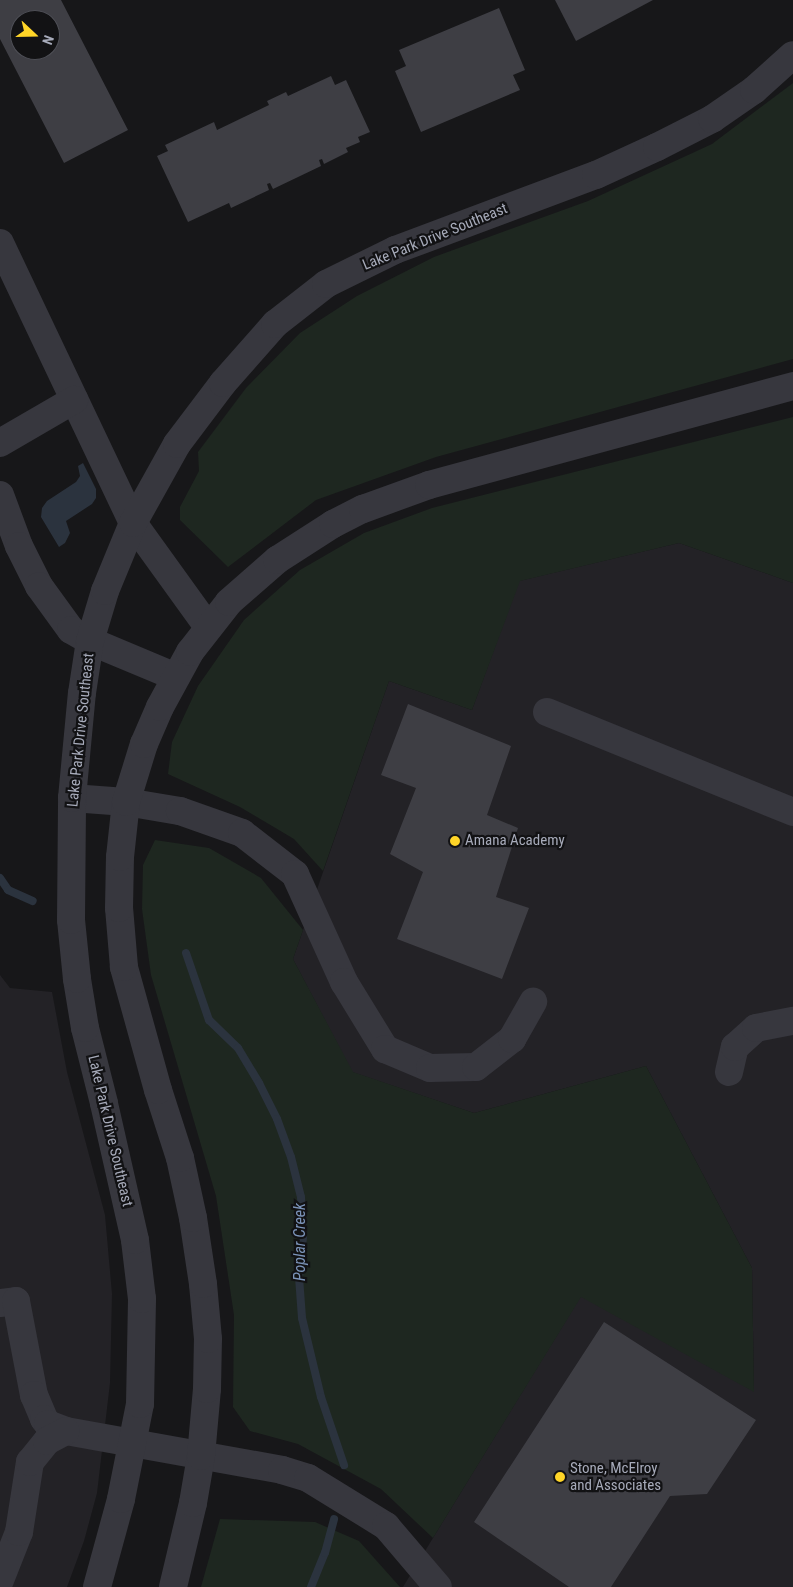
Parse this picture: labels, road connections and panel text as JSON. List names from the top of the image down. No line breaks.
{"streets":{"street":["Lake Park Drive Southeast"]},"water":["Poplar Creek"],"places":["Amana Academy","Stone, McElroy and Associates"],"north":"right"}
